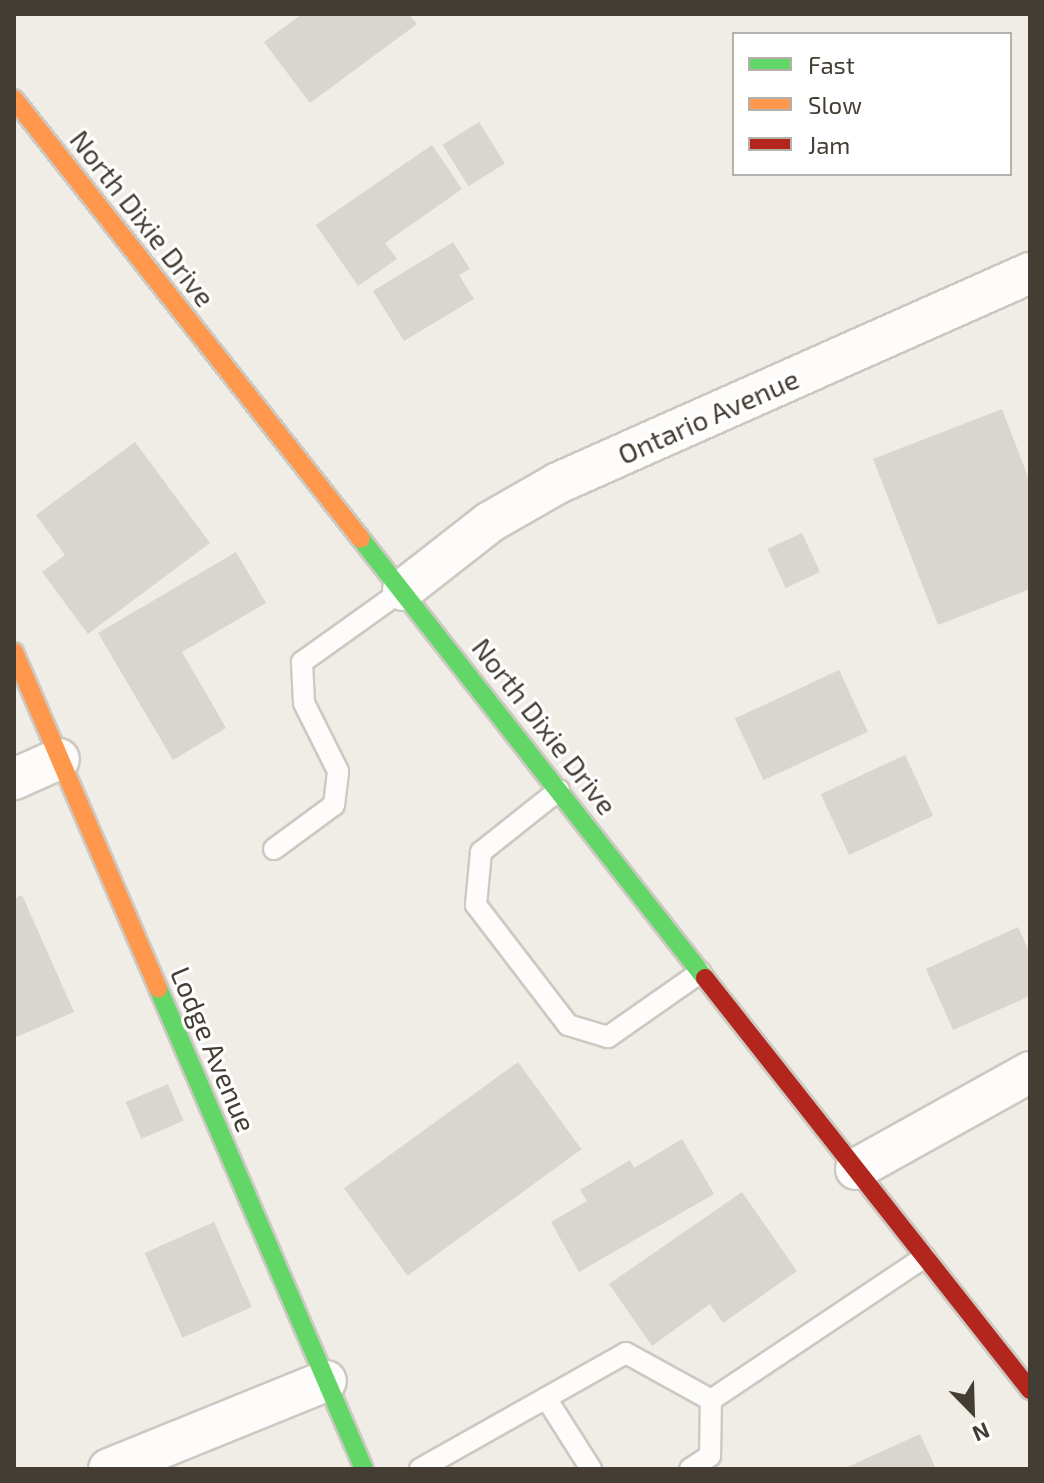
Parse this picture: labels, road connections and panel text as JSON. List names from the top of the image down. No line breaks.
{"streets":{"main road":["North Dixie Drive","Lodge Avenue"],"street":["Ontario Avenue"]},"crossings":[["North Dixie Drive","Ontario Avenue"]],"legend":["Fast","Slow","Jam"],"north":"bottom right"}
